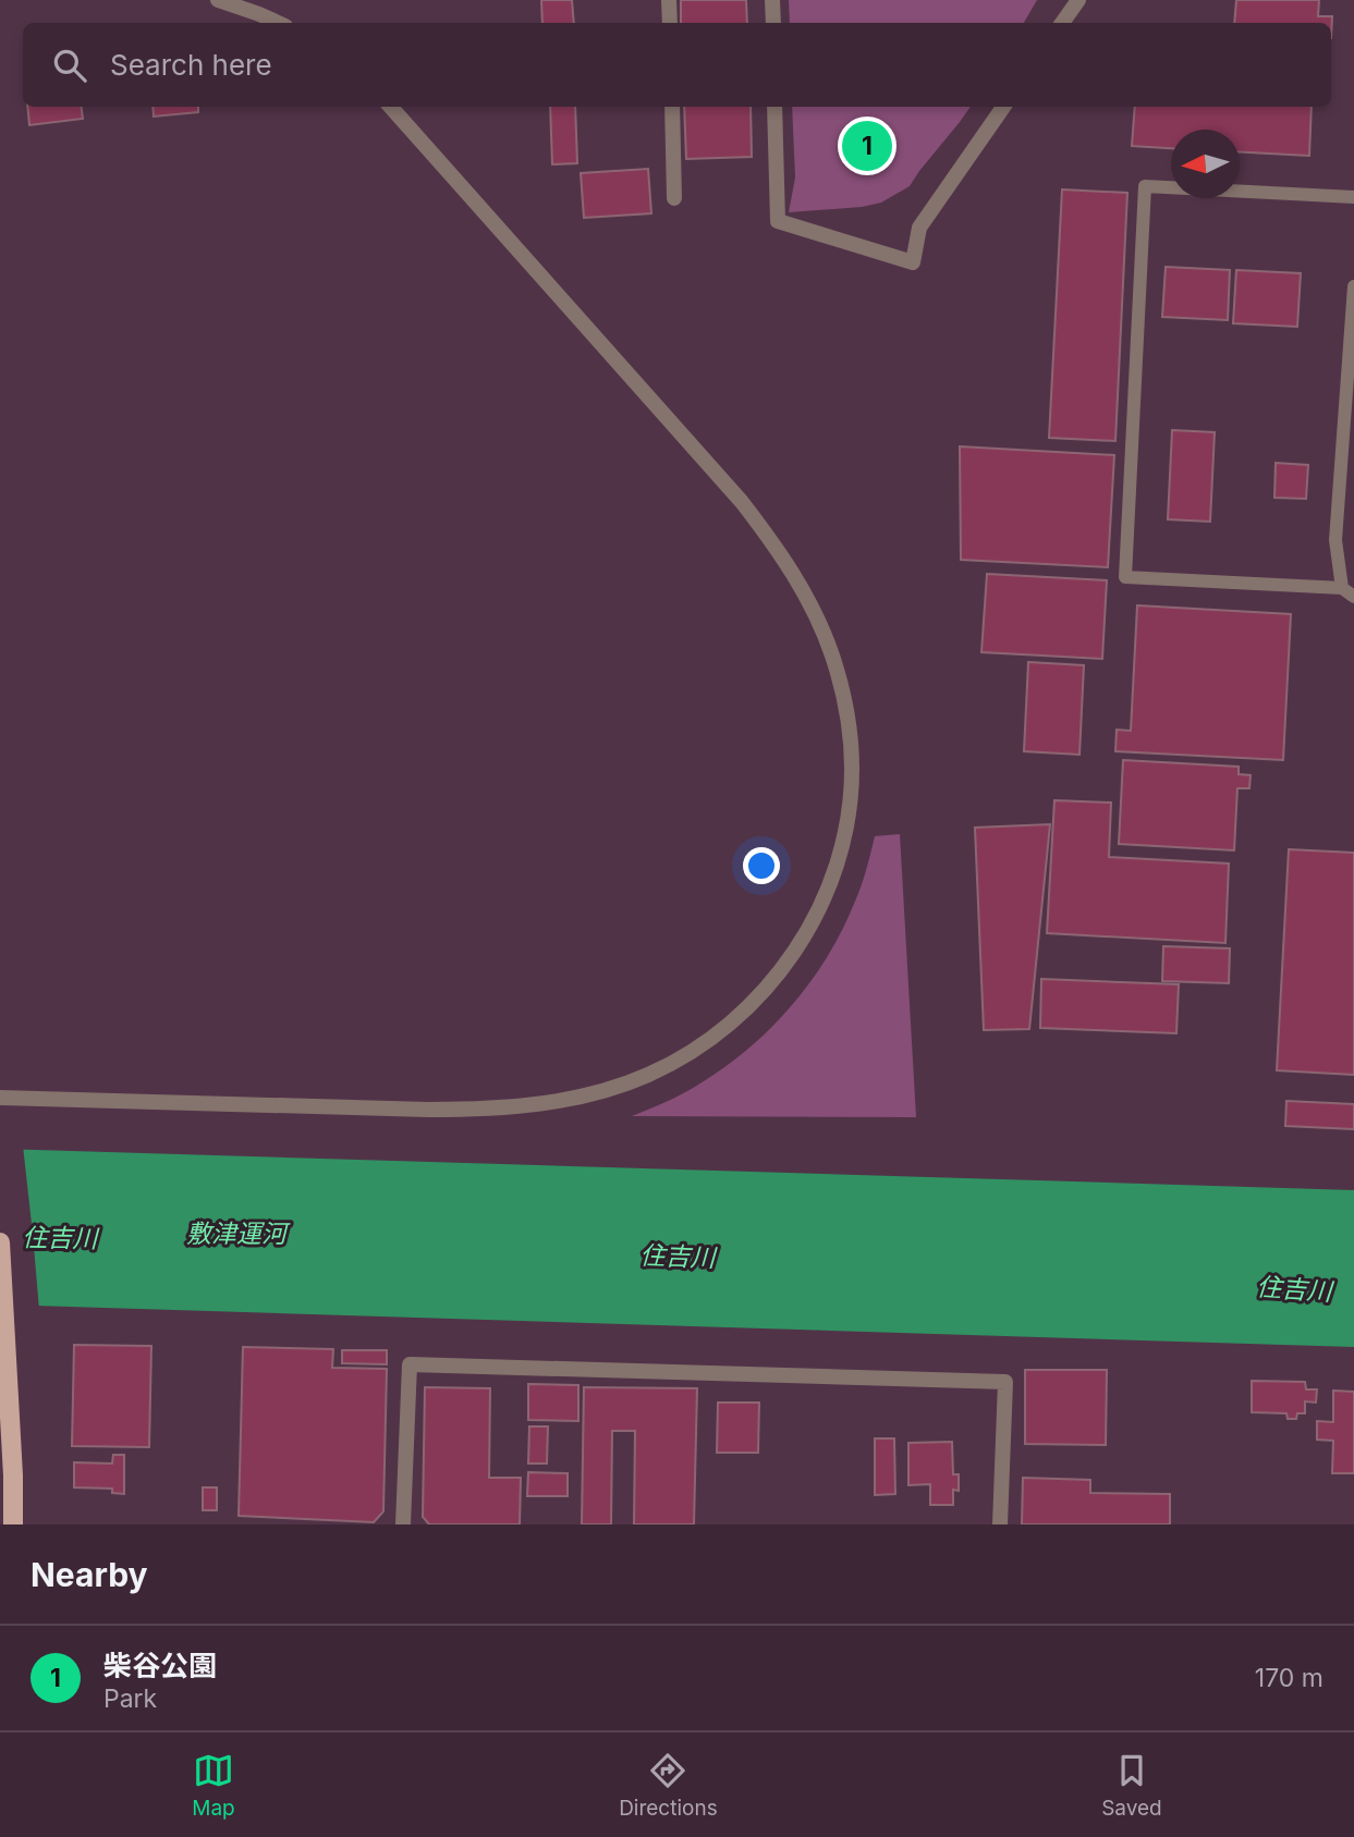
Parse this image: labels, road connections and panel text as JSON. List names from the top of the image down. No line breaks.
{"water":["敷津運河","住吉川"],"north":"left","page":{"search":"Search here","pins":"1","heading":"Nearby","list":[{"mark":"1","name":"柴谷公園","note":"Park","value":"170 m"}],"nav":["Map","Directions","Saved"]}}
